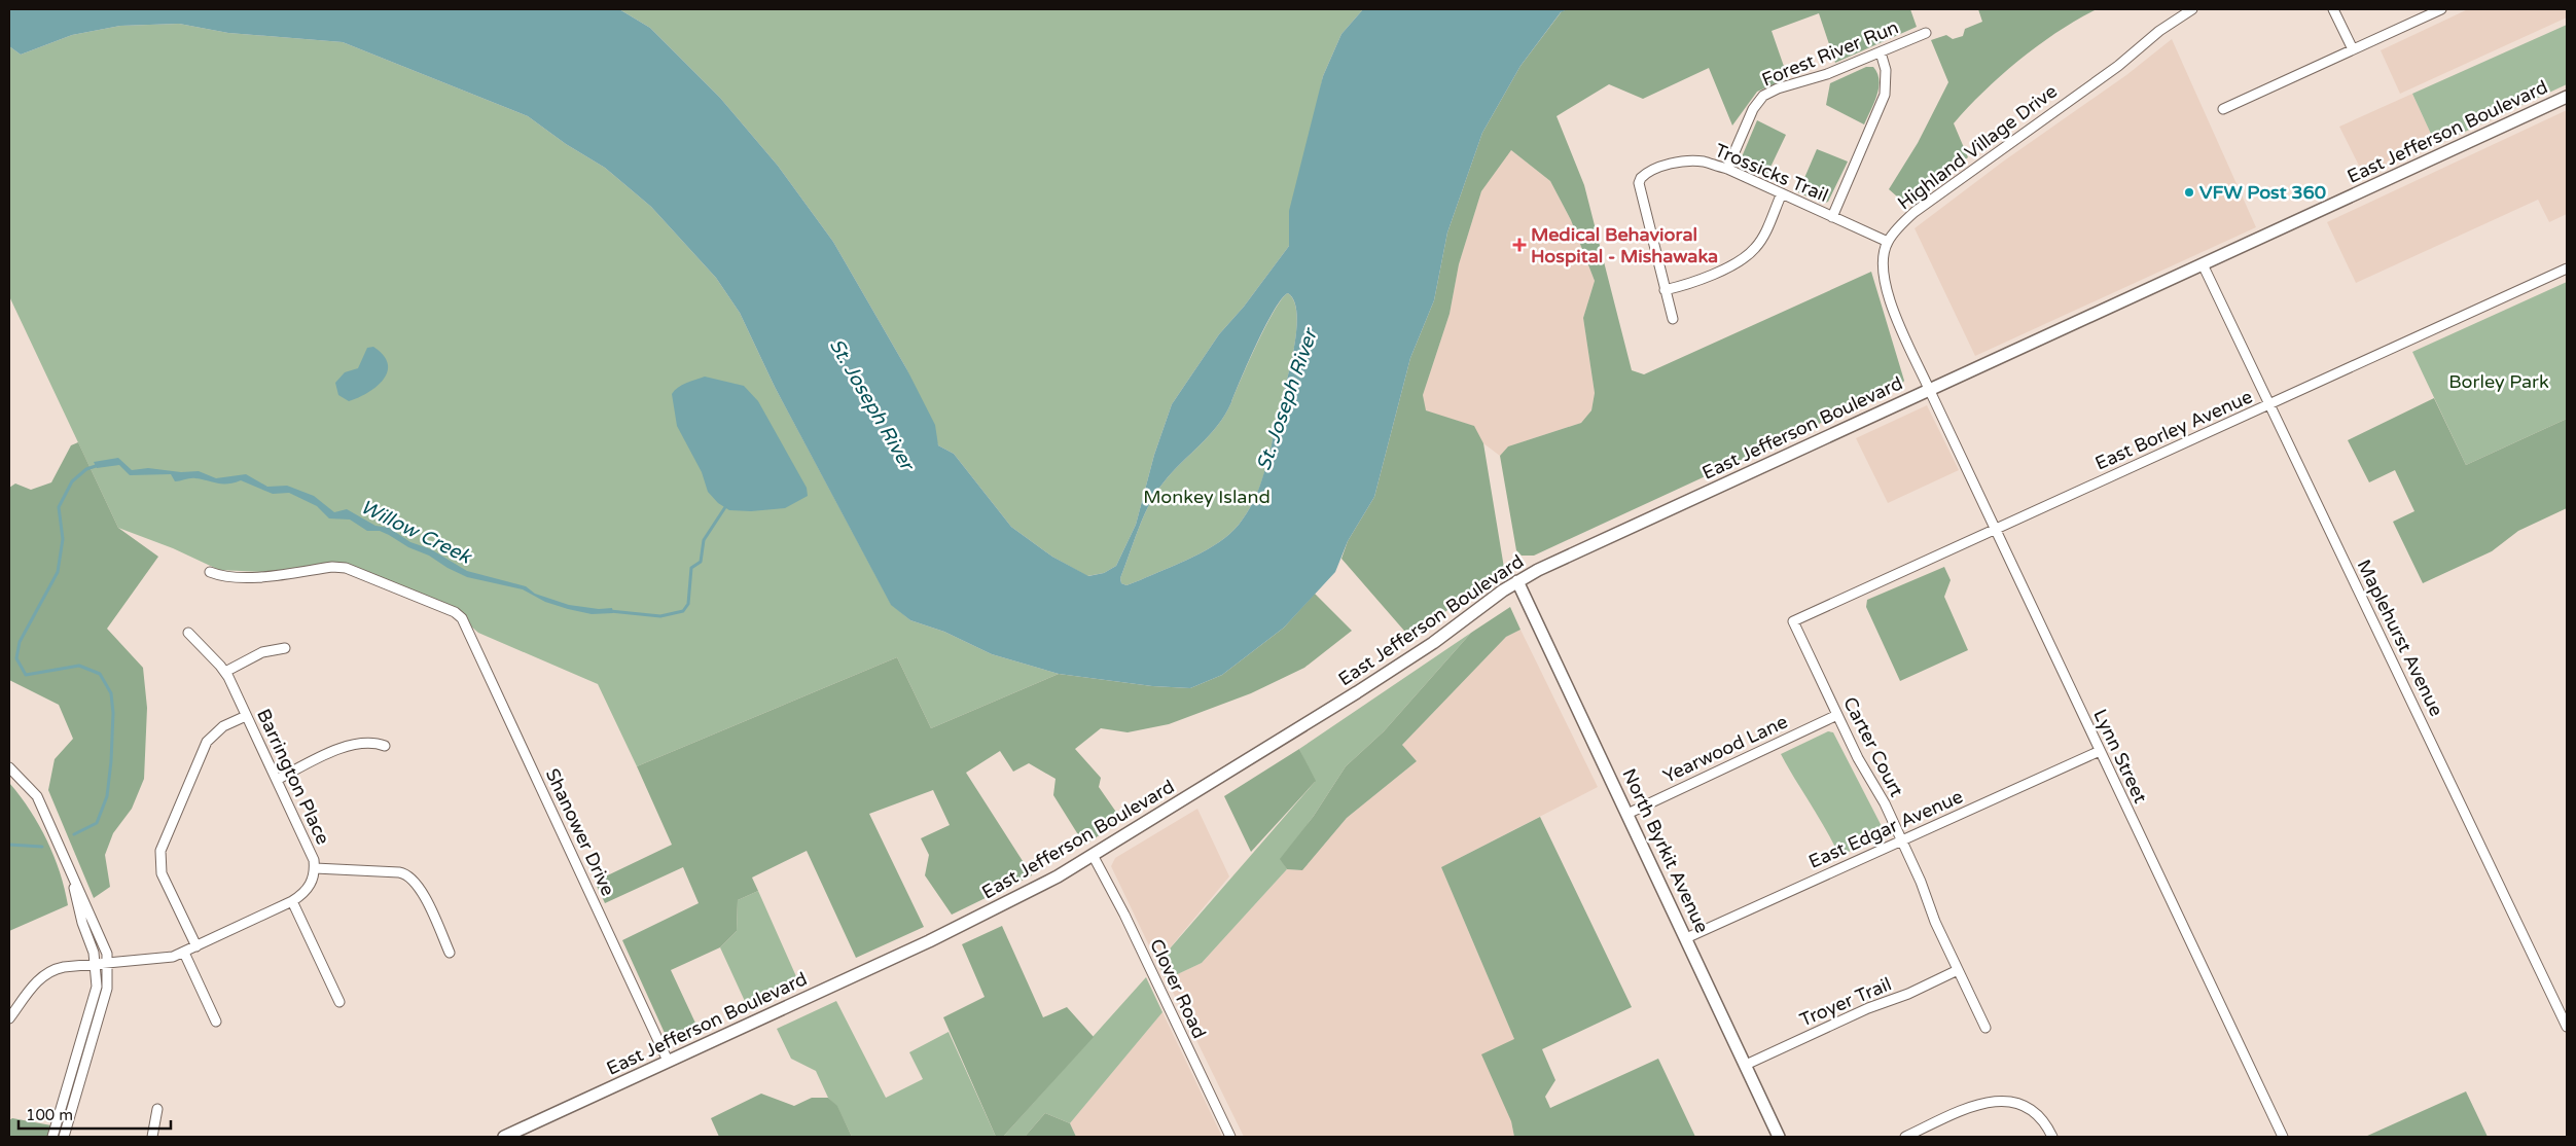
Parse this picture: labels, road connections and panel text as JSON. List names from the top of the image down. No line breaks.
{"streets":{"street":["Forest River Run","East Jefferson Boulevard","Highland Village Drive","Trossicks Trail","East Borley Avenue","Maplehurst Avenue","Carter Court","Yearwood Lane","Lynn Street","Barrington Place","East Edgar Avenue","Shanower Drive","North Byrkit Avenue","Clover Road","Troyer Trail"]},"crossings":[["Forest River Run","Trossicks Trail"],["East Jefferson Boulevard","Maplehurst Avenue"],["East Jefferson Boulevard","Lynn Street"],["East Jefferson Boulevard","Shanower Drive"],["East Jefferson Boulevard","North Byrkit Avenue"],["East Jefferson Boulevard","Clover Road"],["Highland Village Drive","Trossicks Trail"],["East Borley Avenue","Maplehurst Avenue"],["East Borley Avenue","Carter Court"],["East Borley Avenue","Lynn Street"],["Carter Court","Yearwood Lane"],["Carter Court","East Edgar Avenue"],["Carter Court","Troyer Trail"],["Yearwood Lane","North Byrkit Avenue"],["Lynn Street","East Edgar Avenue"],["East Edgar Avenue","North Byrkit Avenue"],["North Byrkit Avenue","Troyer Trail"]],"water":["St. Joseph River","Willow Creek"],"parks":["Borley Park","Monkey Island"],"places":{"other":["VFW Post 360"],"health":["Medical Behavioral Hospital - Mishawaka"]},"scale_bar":"100 m"}
